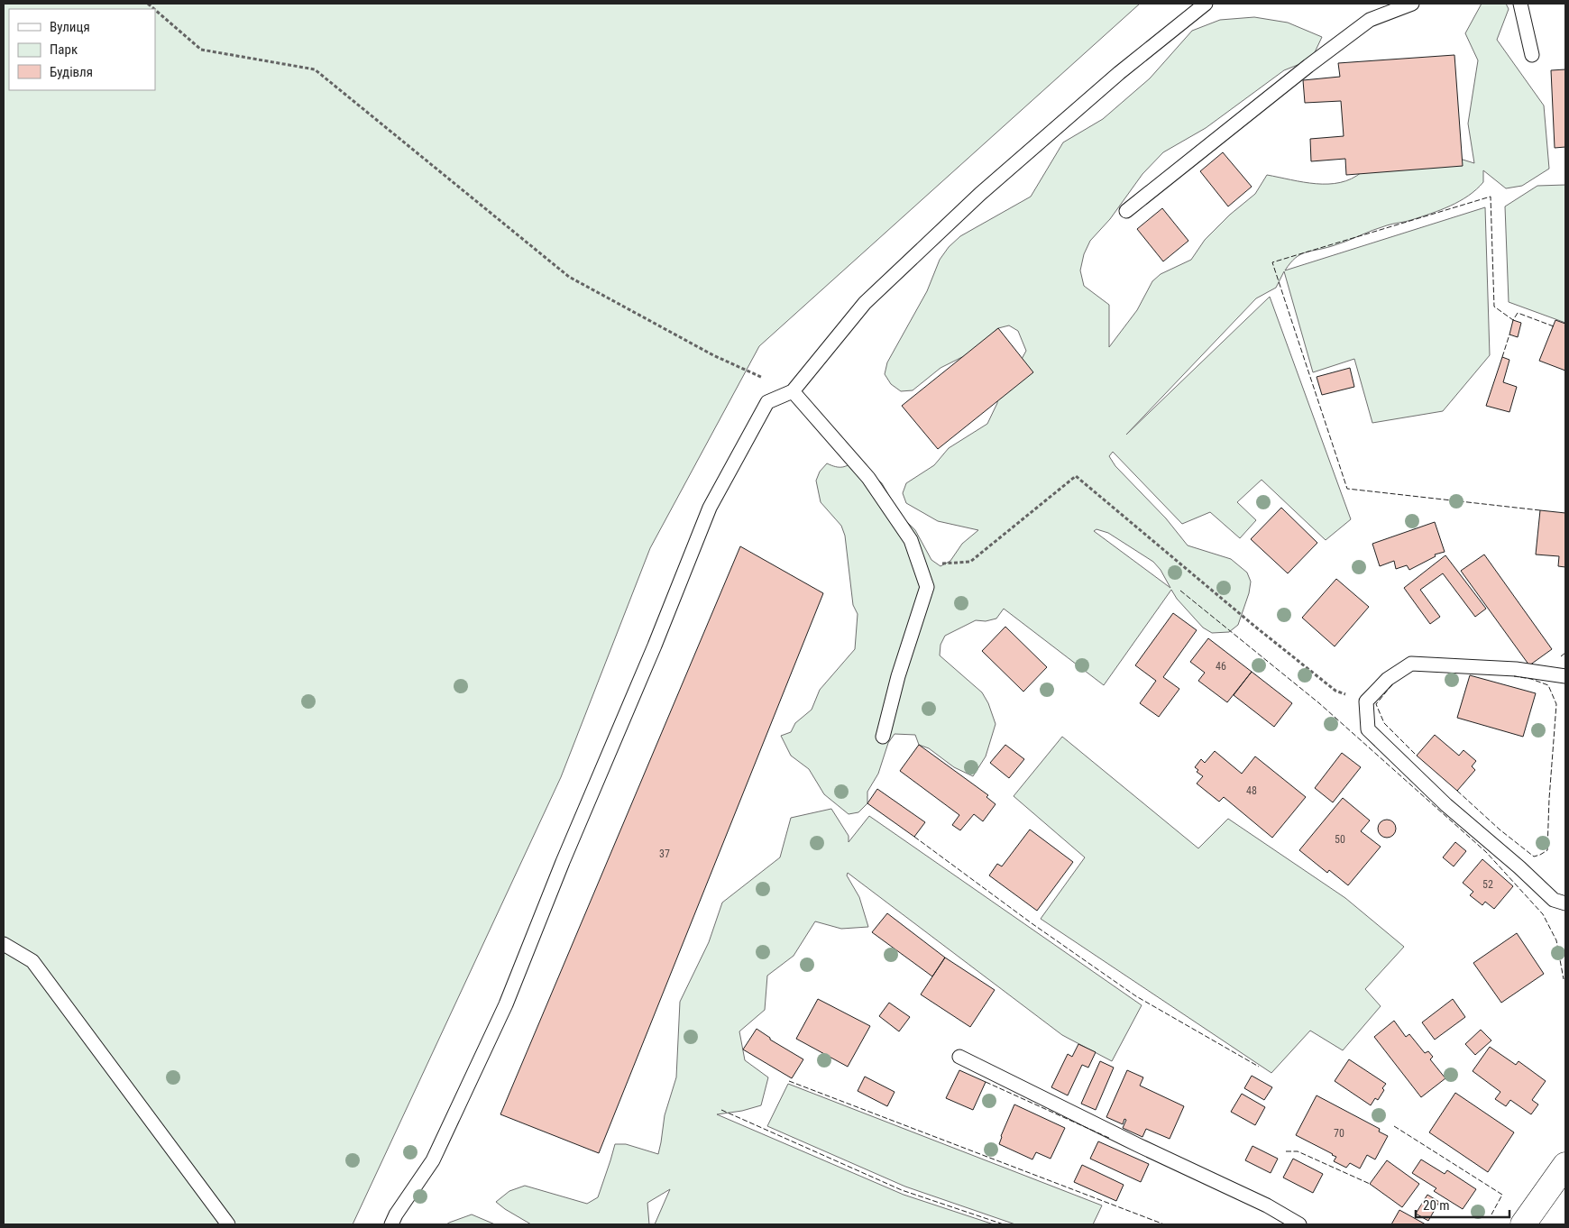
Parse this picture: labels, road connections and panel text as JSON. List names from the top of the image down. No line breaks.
{"house_numbers":["46","48","50","37","52","70"],"legend":["Вулиця","Парк","Будівля"],"scale_bar":"20 m"}
